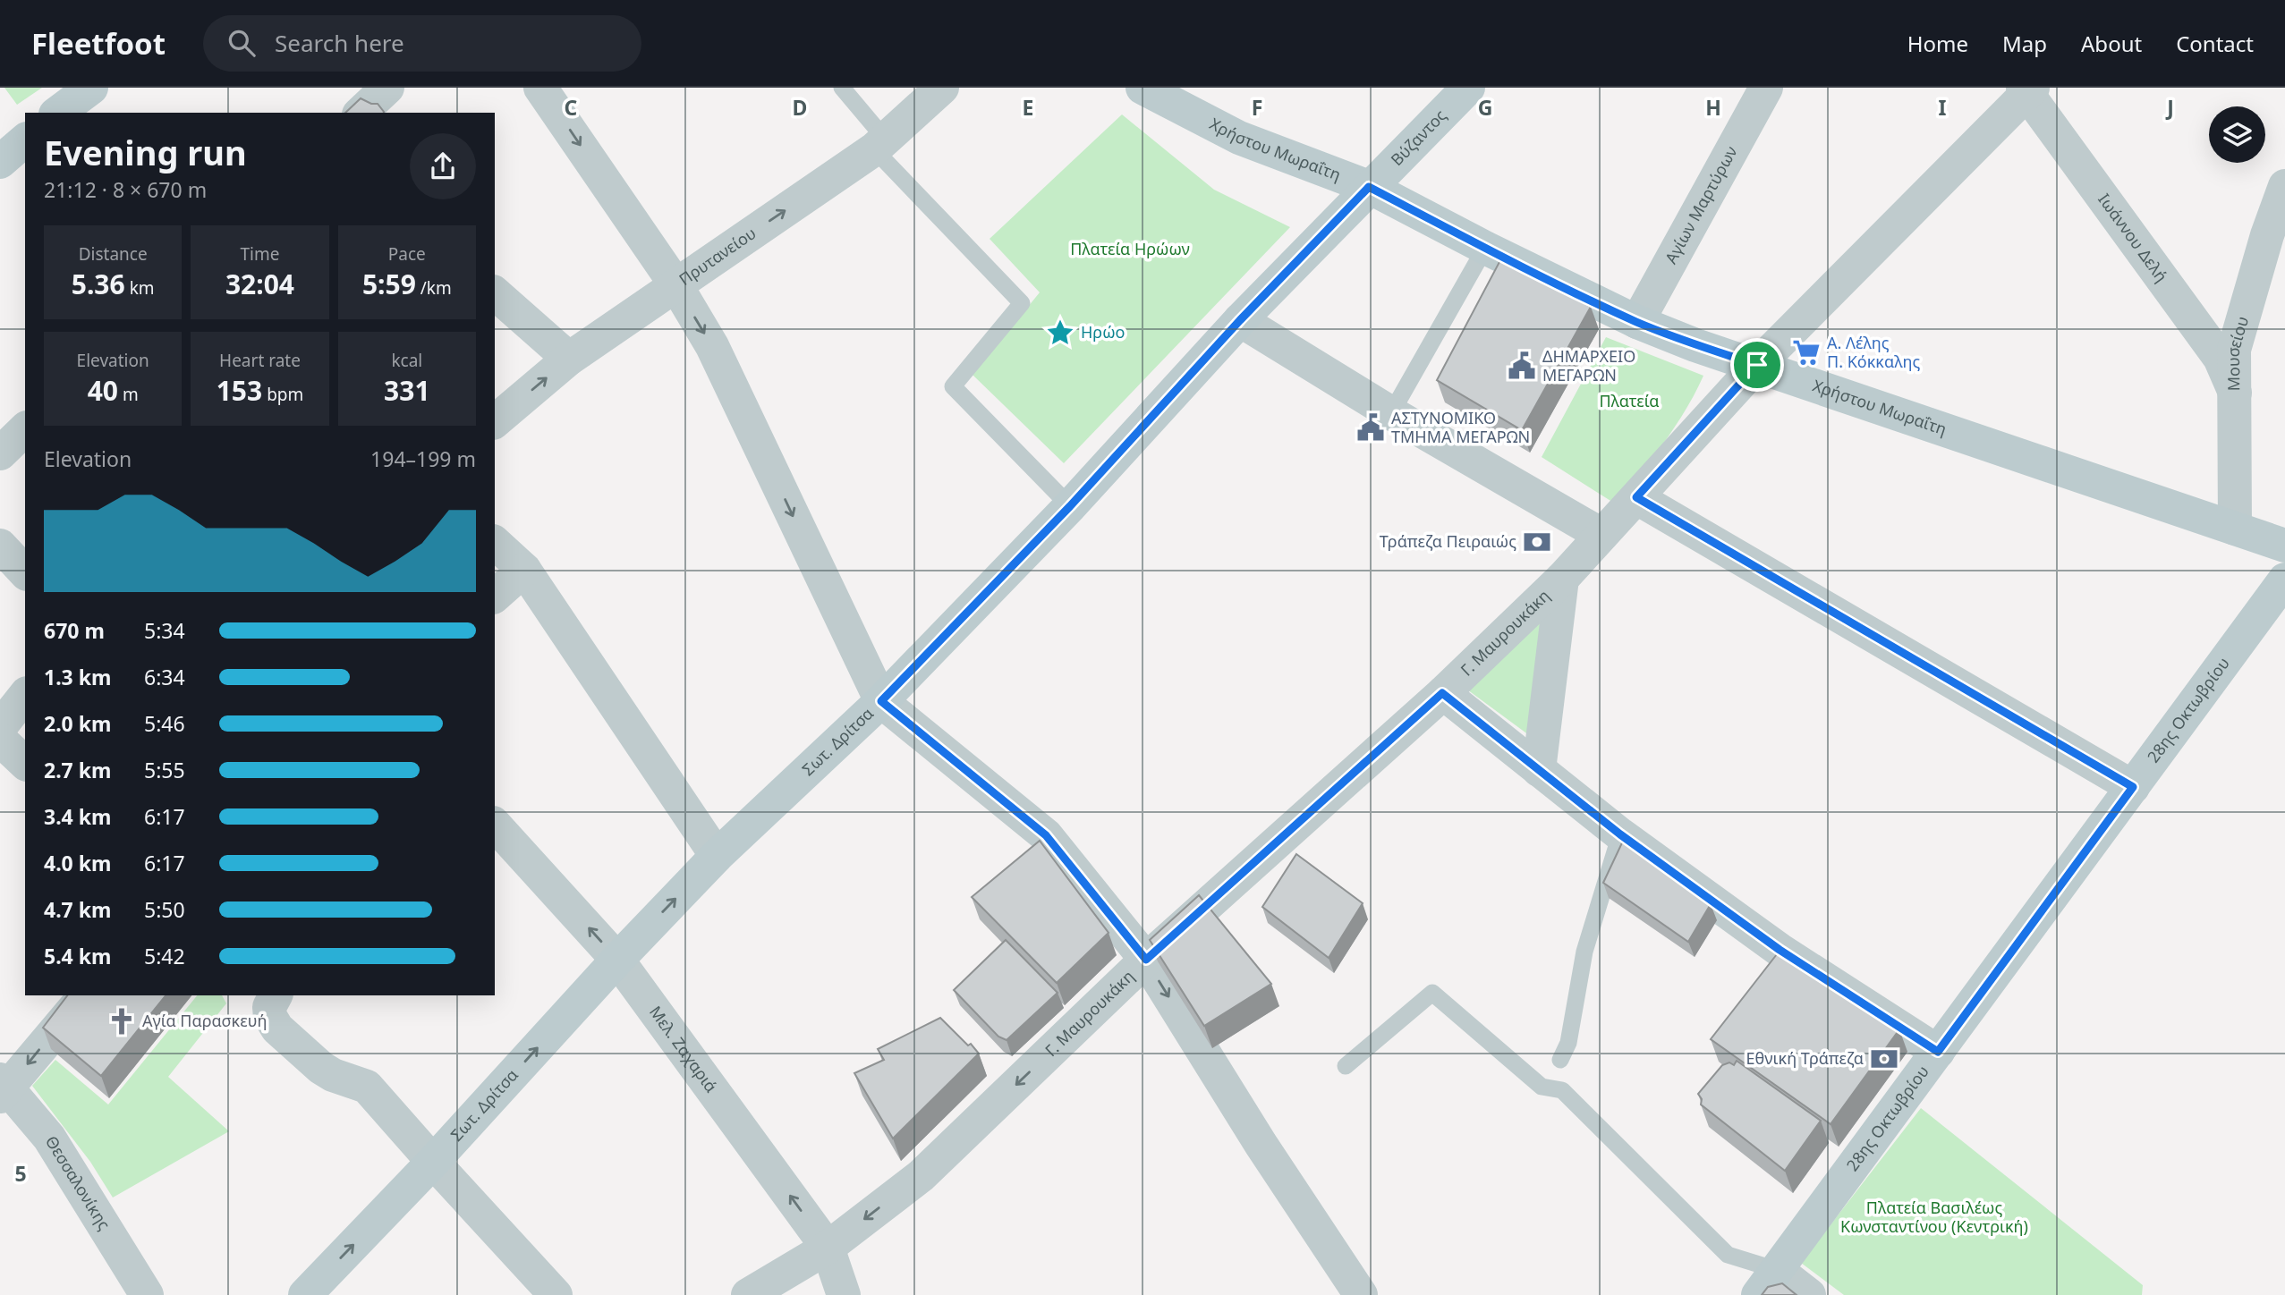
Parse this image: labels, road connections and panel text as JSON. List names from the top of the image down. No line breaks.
{"streets":{"street":["Βύζαντος","Χρήστου Μωραΐτη","Αγίων Μαρτύρων","Ιωάννου Δελή","Πρυτανείου","Μουσείου","Γ. Μαυρουκάκη","28ης Οκτωβρίου","Σωτ. Δρίτσα","Μελ. Ζαχαριά","Θεσσαλονίκης"]},"crossings":[["Βύζαντος","Χρήστου Μωραΐτη"],["Βύζαντος","Σωτ. Δρίτσα"],["Χρήστου Μωραΐτη","Αγίων Μαρτύρων"],["Χρήστου Μωραΐτη","Μουσείου"],["Χρήστου Μωραΐτη","Γ. Μαυρουκάκη"],["Χρήστου Μωραΐτη","Σωτ. Δρίτσα"],["Ιωάννου Δελή","Μουσείου"],["Ιωάννου Δελή","Γ. Μαυρουκάκη"],["Γ. Μαυρουκάκη","Μελ. Ζαχαριά"],["Σωτ. Δρίτσα","Μελ. Ζαχαριά"]],"one_way":["Πρυτανείου","Σωτ. Δρίτσα"],"parks":["Πλατεία Ηρώων","Πλατεία","Πλατεία Βασιλέως Κωνσταντίνου (Κεντρική)"],"places":{"place":["Ηρώο"],"supermarket":["Α. Λέλης Π. Κόκκαλης"],"public building":["ΔΗΜΑΡΧΕΙΟ ΜΕΓΑΡΩΝ","ΑΣΤΥΝΟΜΙΚΟ ΤΜΗΜΑ ΜΕΓΑΡΩΝ"],"bank":["Τράπεζα Πειραιώς","Εθνική Τράπεζα"],"church":["Αγία Παρασκευή"]},"page":{"header":"Fleetfoot","search":"Search here","nav":["Home","Map","About","Contact"],"heading":["Evening run","21:12 · 8 × 670 m"],"stats":[["Distance","5.36 km"],["Time","32:04"],["Pace","5:59 /km"],["Elevation","40 m"],["Heart rate","153 bpm"],["kcal","331"]],"chart":["Elevation","194–199 m"],"list":[{"name":"670 m","note":"5:34"},{"name":"1.3 km","note":"6:34"},{"name":"2.0 km","note":"5:46"},{"name":"2.7 km","note":"5:55"},{"name":"3.4 km","note":"6:17"},{"name":"4.0 km","note":"6:17"},{"name":"4.7 km","note":"5:50"},{"name":"5.4 km","note":"5:42"}]},"grid":{"columns":["C","D","E","F","G","H","I","J"],"rows":["5"]}}
